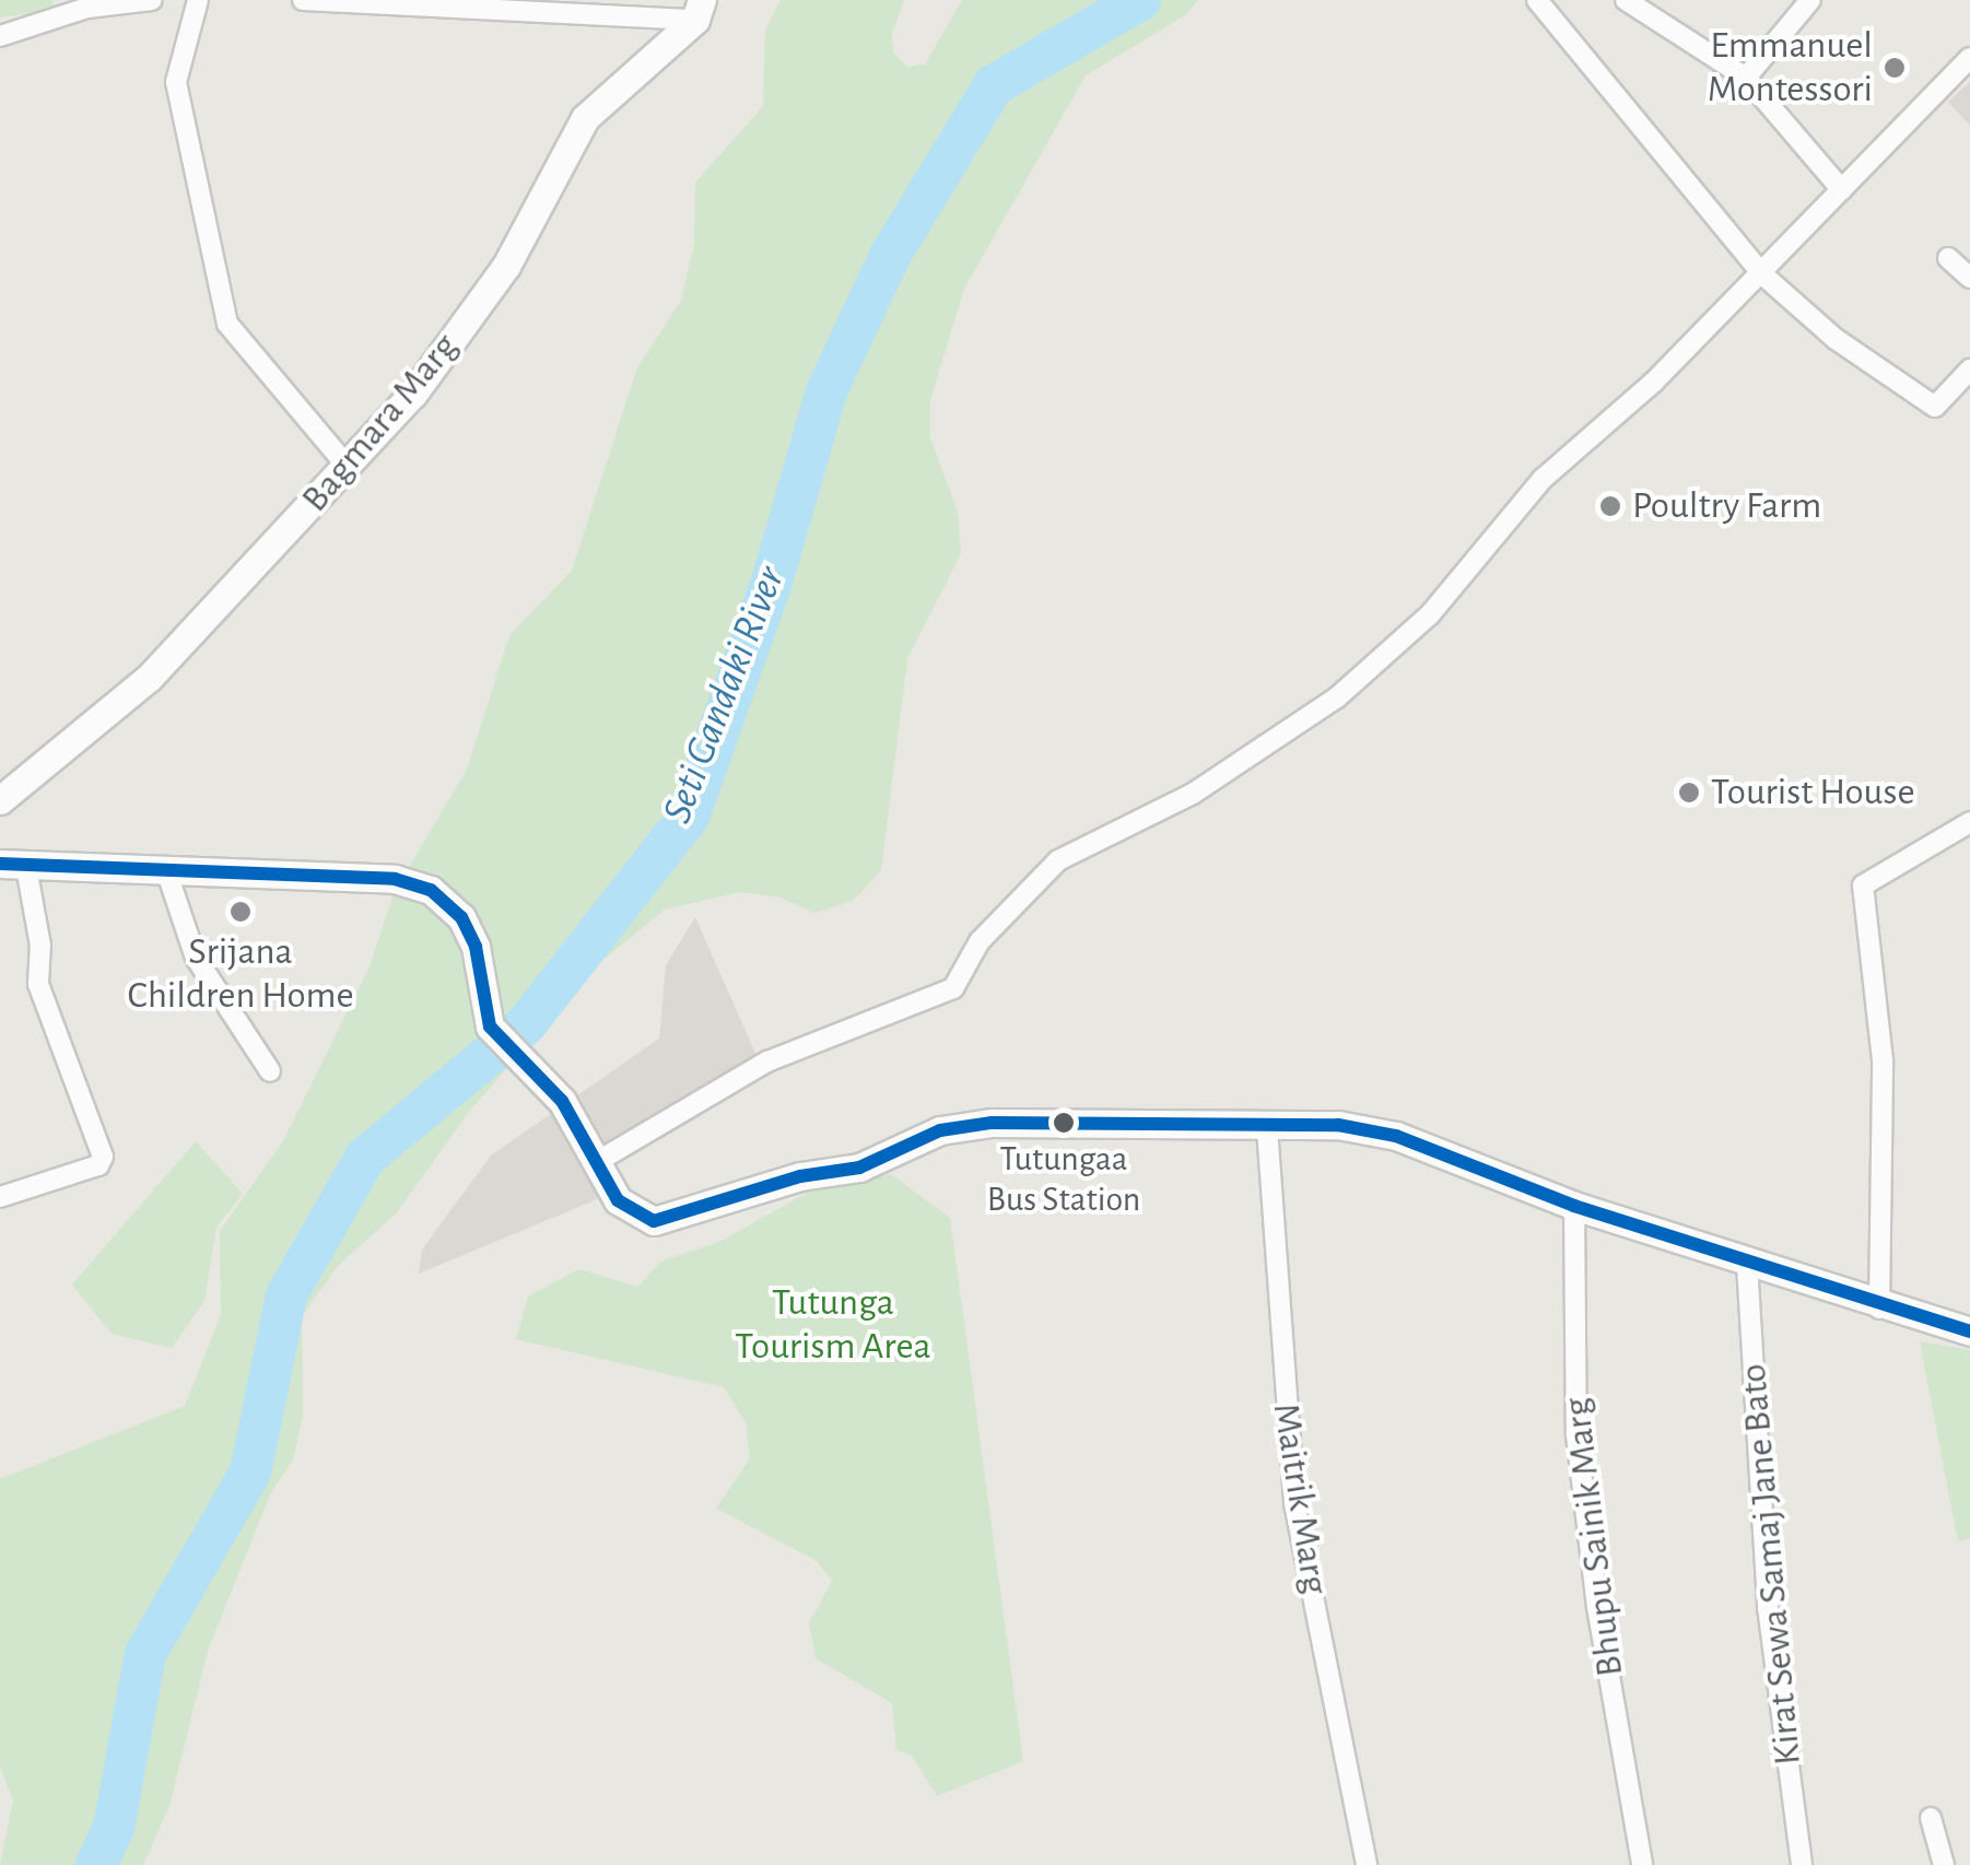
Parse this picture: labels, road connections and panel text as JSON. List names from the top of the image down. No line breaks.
{"streets":{"main road":["Bagmara Marg"],"street":["Maitrik Marg","Bhupu Sainik Marg","Kirat Sewa Samaj Jane Bato"]},"water":["Seti Gandaki River"],"parks":["Tutunga Tourism Area"],"places":["Emmanuel Montessori","Poultry Farm","Tourist House","Srijana Children Home","Tutungaa Bus Station"]}
